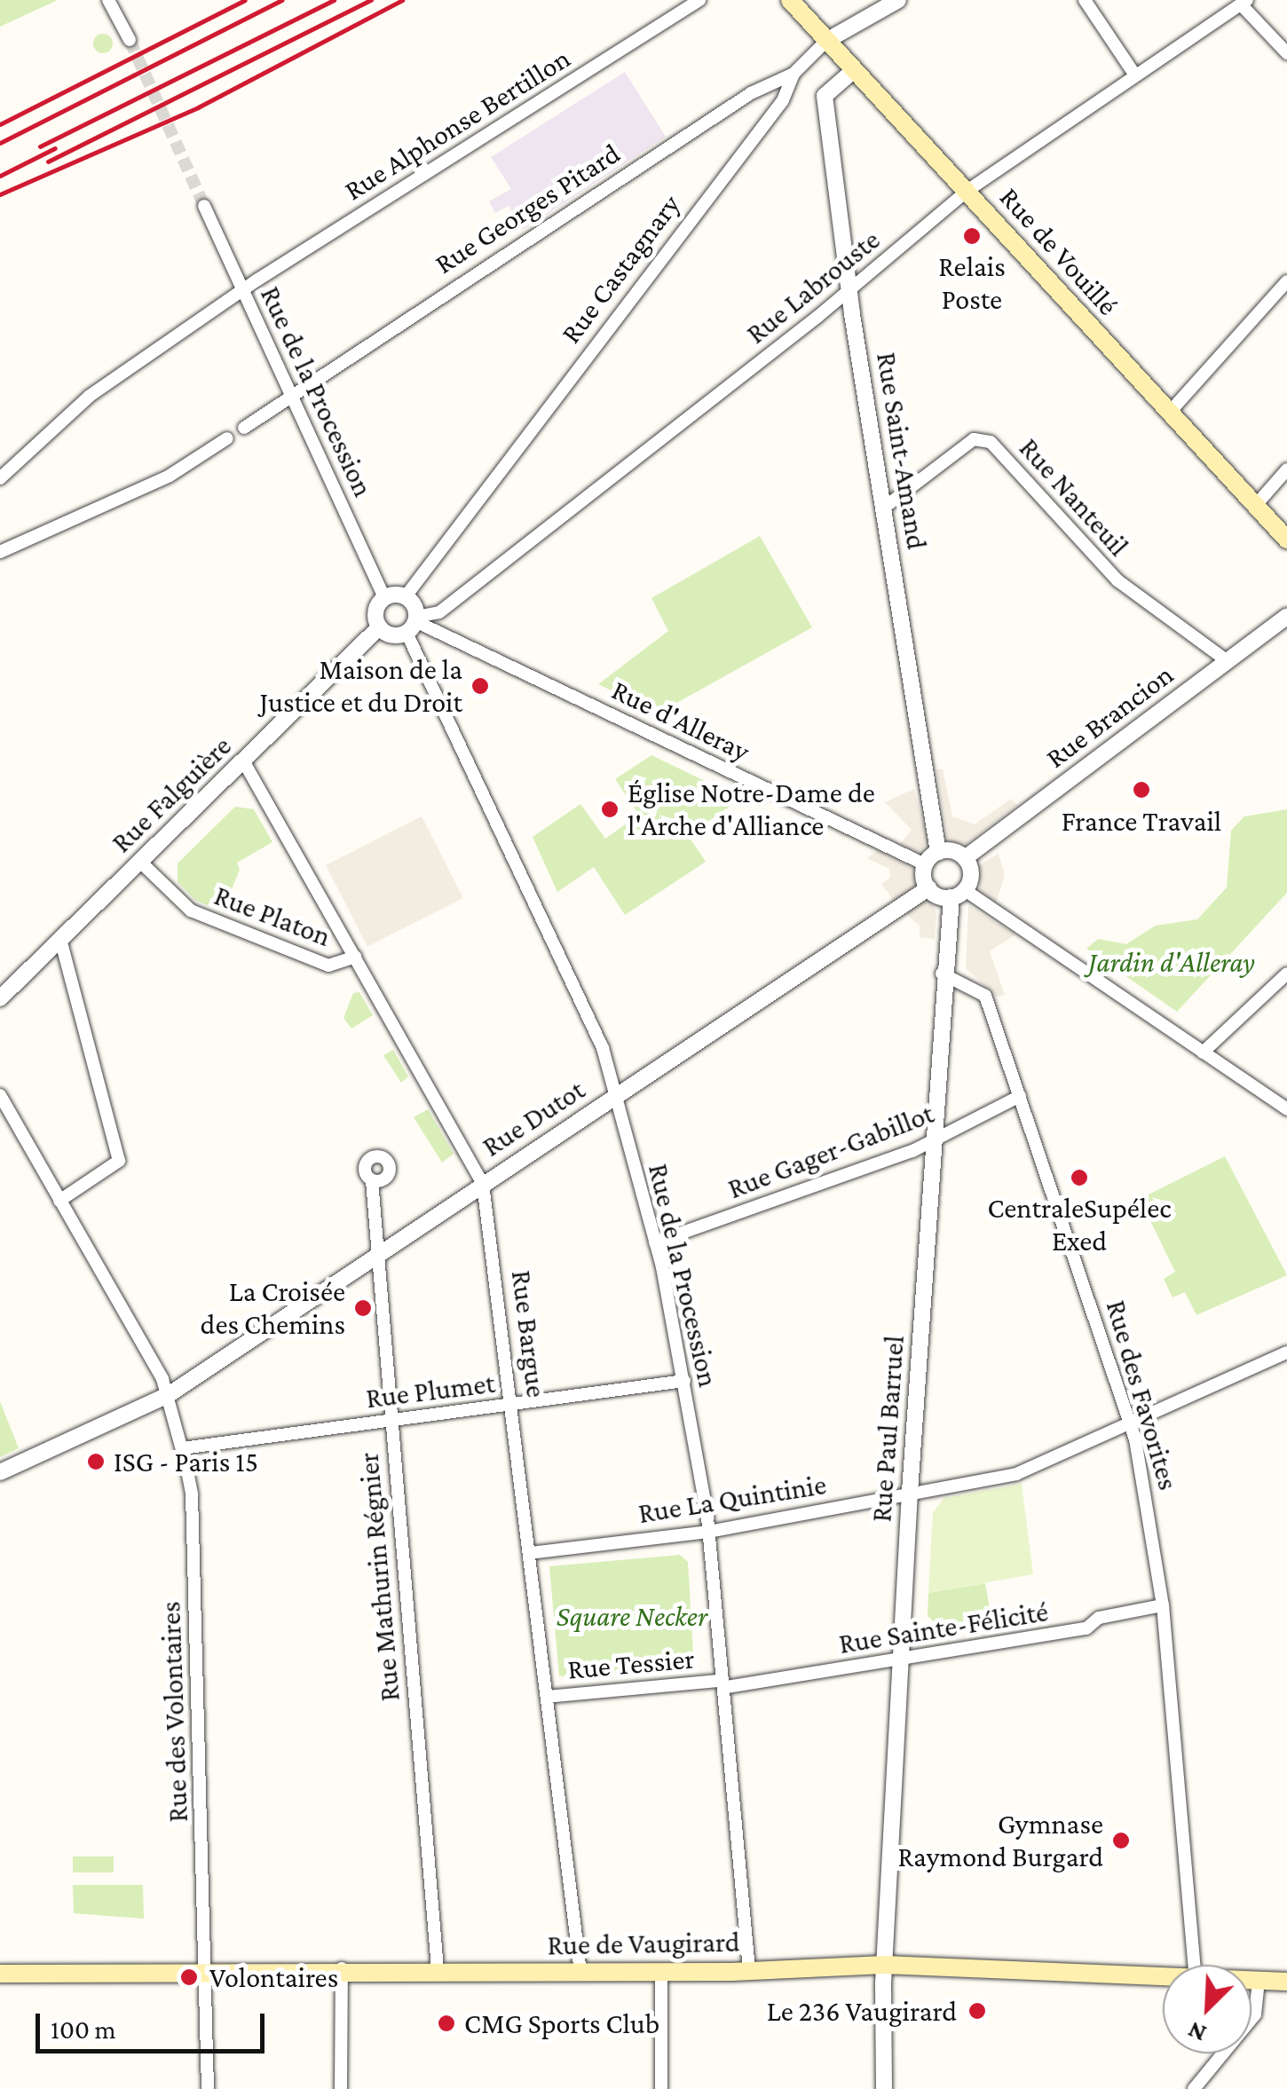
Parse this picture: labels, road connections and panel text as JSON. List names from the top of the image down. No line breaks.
{"streets":{"main road":["Rue de Vouillé","Rue de Vaugirard"],"street":["Rue Alphonse Bertillon","Rue Georges Pitard","Rue Castagnary","Rue Labrouste","Rue de la Procession","Rue Saint-Amand","Rue Nanteuil","Rue Brancion","Rue d'Alleray","Rue Falguière","Rue Platon","Rue Dutot","Rue Gager-Gabillot","Rue Bargue","Rue Plumet","Rue des Favorites","Rue Paul Barruel","Rue La Quintinie","Rue Mathurin Régnier","Rue Sainte-Félicité","Rue Tessier","Rue des Volontaires"]},"crossings":[["Rue Alphonse Bertillon","Rue de la Procession"],["Rue Georges Pitard","Rue Castagnary"],["Rue Georges Pitard","Rue de la Procession"],["Rue de Vouillé","Rue Castagnary"],["Rue de Vouillé","Rue Labrouste"],["Rue de Vouillé","Rue Saint-Amand"],["Rue Castagnary","Rue Labrouste"],["Rue Castagnary","Rue de la Procession"],["Rue Castagnary","Rue d'Alleray"],["Rue Castagnary","Rue Falguière"],["Rue Labrouste","Rue de la Procession"],["Rue Labrouste","Rue Saint-Amand"],["Rue Labrouste","Rue d'Alleray"],["Rue Labrouste","Rue Falguière"],["Rue de la Procession","Rue d'Alleray"],["Rue de la Procession","Rue Falguière"],["Rue de la Procession","Rue Dutot"],["Rue de la Procession","Rue Gager-Gabillot"],["Rue de la Procession","Rue Plumet"],["Rue de la Procession","Rue La Quintinie"],["Rue de la Procession","Rue Sainte-Félicité"],["Rue de la Procession","Rue Tessier"],["Rue de la Procession","Rue de Vaugirard"],["Rue Saint-Amand","Rue Nanteuil"],["Rue Saint-Amand","Rue Brancion"],["Rue Saint-Amand","Rue d'Alleray"],["Rue Saint-Amand","Rue Dutot"],["Rue Saint-Amand","Rue Paul Barruel"],["Rue Nanteuil","Rue Brancion"],["Rue Brancion","Rue d'Alleray"],["Rue Brancion","Rue Dutot"],["Rue Brancion","Rue Paul Barruel"],["Rue d'Alleray","Rue Falguière"],["Rue d'Alleray","Rue Dutot"],["Rue d'Alleray","Rue Paul Barruel"],["Rue Falguière","Rue Platon"],["Rue Falguière","Rue Bargue"],["Rue Platon","Rue Bargue"],["Rue Dutot","Rue Bargue"],["Rue Dutot","Rue Paul Barruel"],["Rue Dutot","Rue Mathurin Régnier"],["Rue Dutot","Rue des Volontaires"],["Rue Gager-Gabillot","Rue des Favorites"],["Rue Gager-Gabillot","Rue Paul Barruel"],["Rue Bargue","Rue Plumet"],["Rue Bargue","Rue La Quintinie"],["Rue Bargue","Rue Tessier"],["Rue Bargue","Rue de Vaugirard"],["Rue Plumet","Rue Mathurin Régnier"],["Rue Plumet","Rue des Volontaires"],["Rue des Favorites","Rue Paul Barruel"],["Rue des Favorites","Rue La Quintinie"],["Rue des Favorites","Rue Sainte-Félicité"],["Rue Paul Barruel","Rue La Quintinie"],["Rue Paul Barruel","Rue Sainte-Félicité"],["Rue Paul Barruel","Rue de Vaugirard"],["Rue Mathurin Régnier","Rue de Vaugirard"],["Rue Sainte-Félicité","Rue Tessier"],["Rue des Volontaires","Rue de Vaugirard"]],"parks":["Jardin d'Alleray","Square Necker"],"places":["Relais Poste","Maison de la Justice et du Droit","France Travail","Église Notre-Dame de l'Arche d'Alliance","CentraleSupélec Exed","La Croisée des Chemins","ISG - Paris 15","Gymnase Raymond Burgard","Volontaires","Le 236 Vaugirard","CMG Sports Club"],"scale_bar":"100 m","north":"bottom left"}
